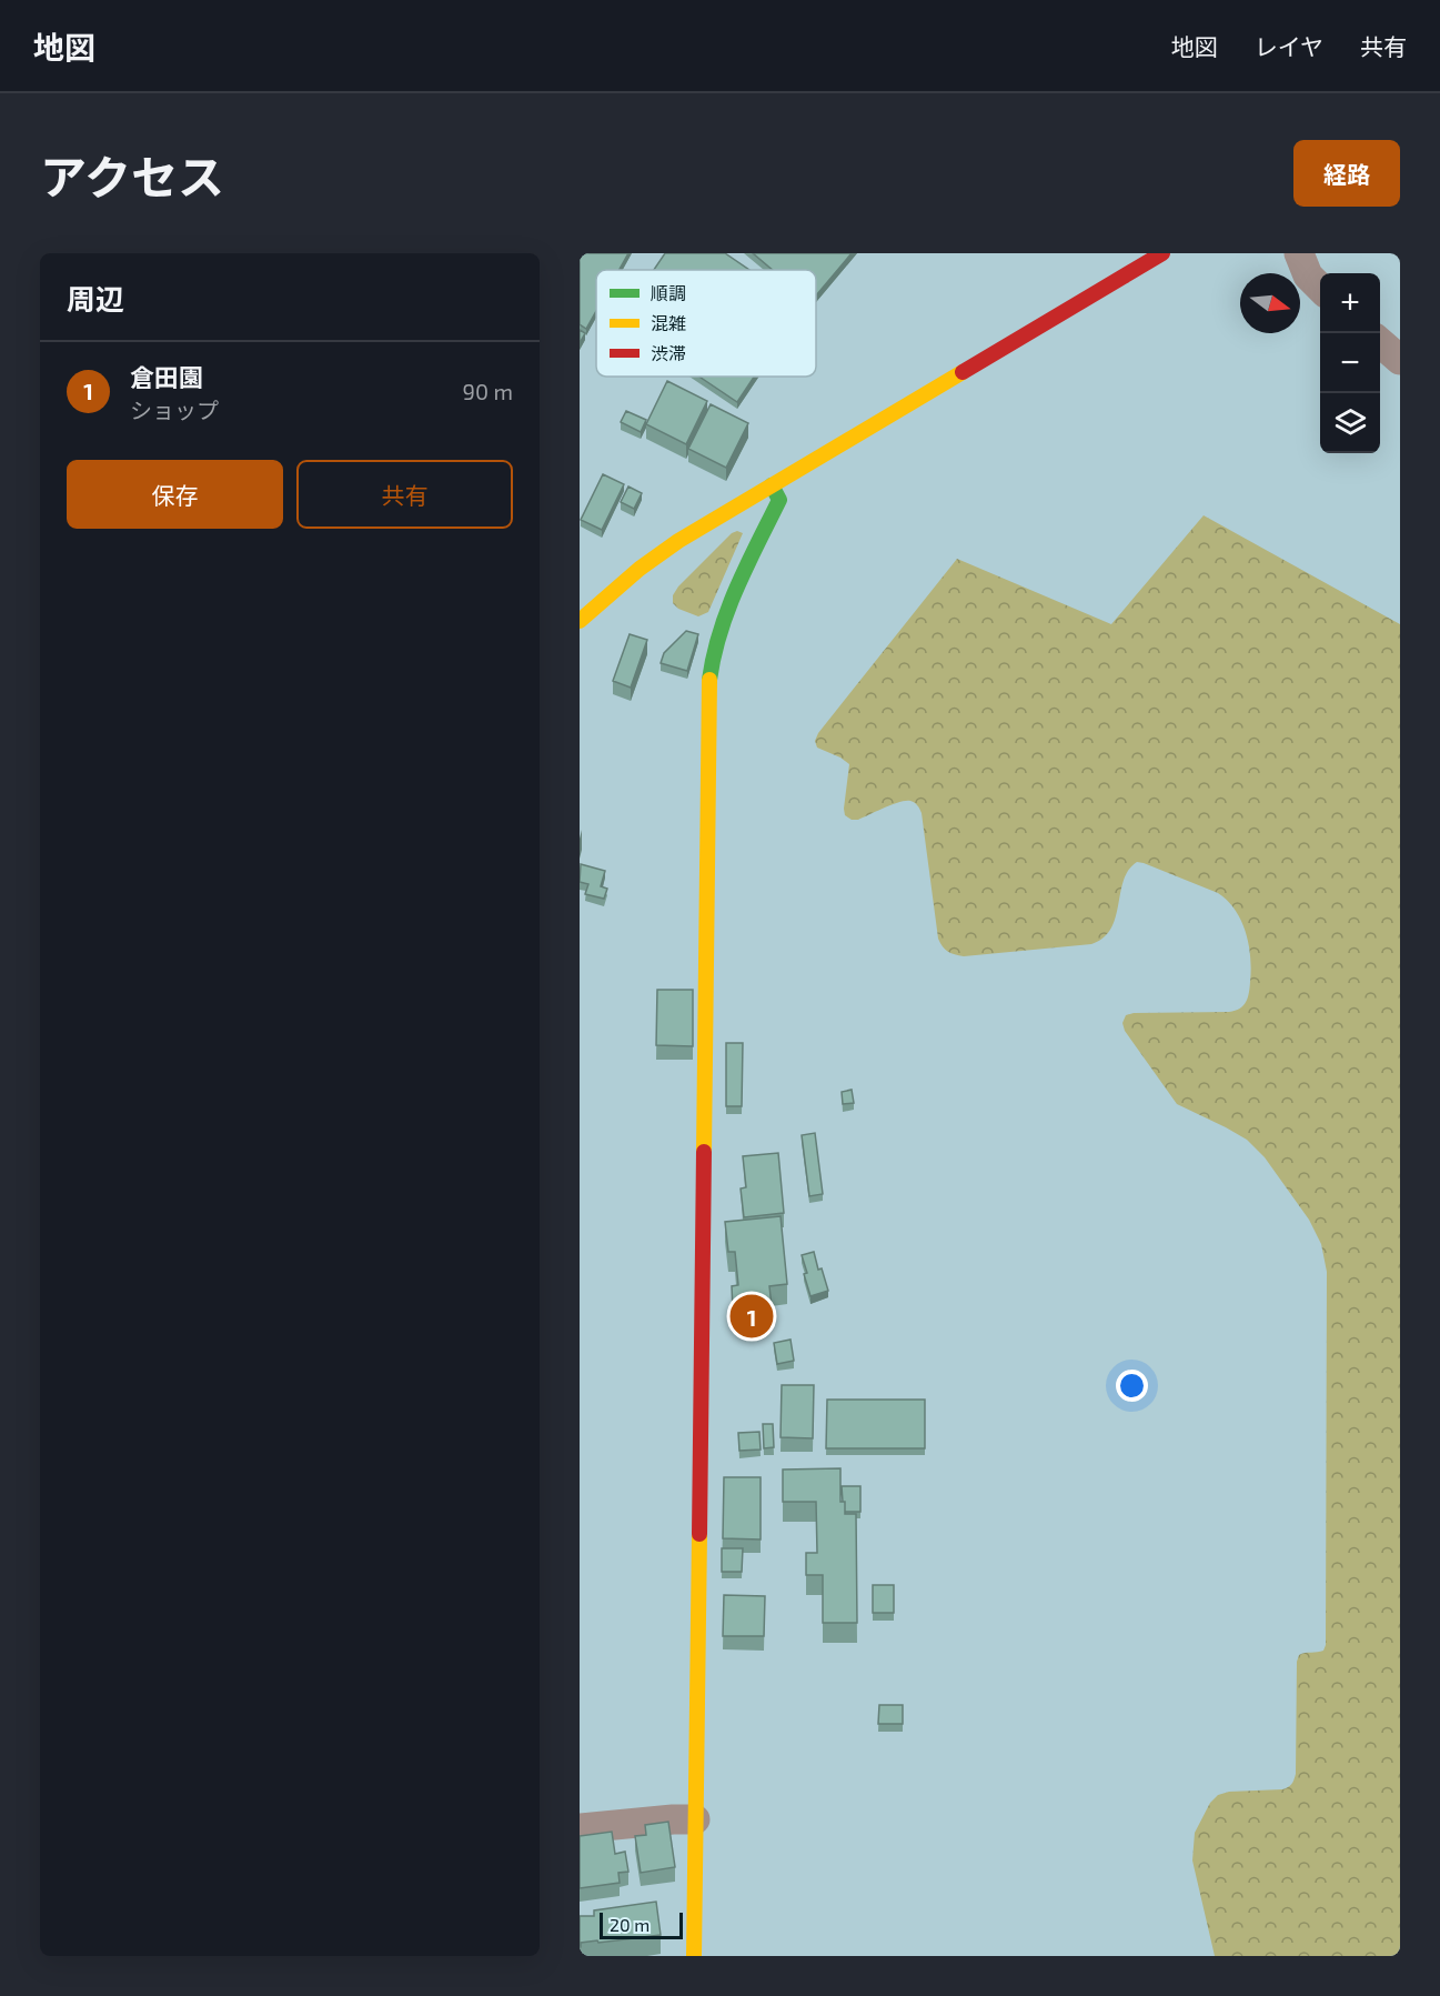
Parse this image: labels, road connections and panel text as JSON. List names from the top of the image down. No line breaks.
{"legend":["順調","混雑","渋滞"],"scale_bar":"20 m","north":"right","page":{"header":"地図","nav":["地図","レイヤ","共有"],"title":"アクセス","buttons":["経路",["保存","共有"]],"heading":"周辺","map_buttons":["+","−"],"list":[{"mark":"1","name":"倉田園","note":"ショップ","value":"90 m"}],"pins":"1","scale":"20 m"}}
